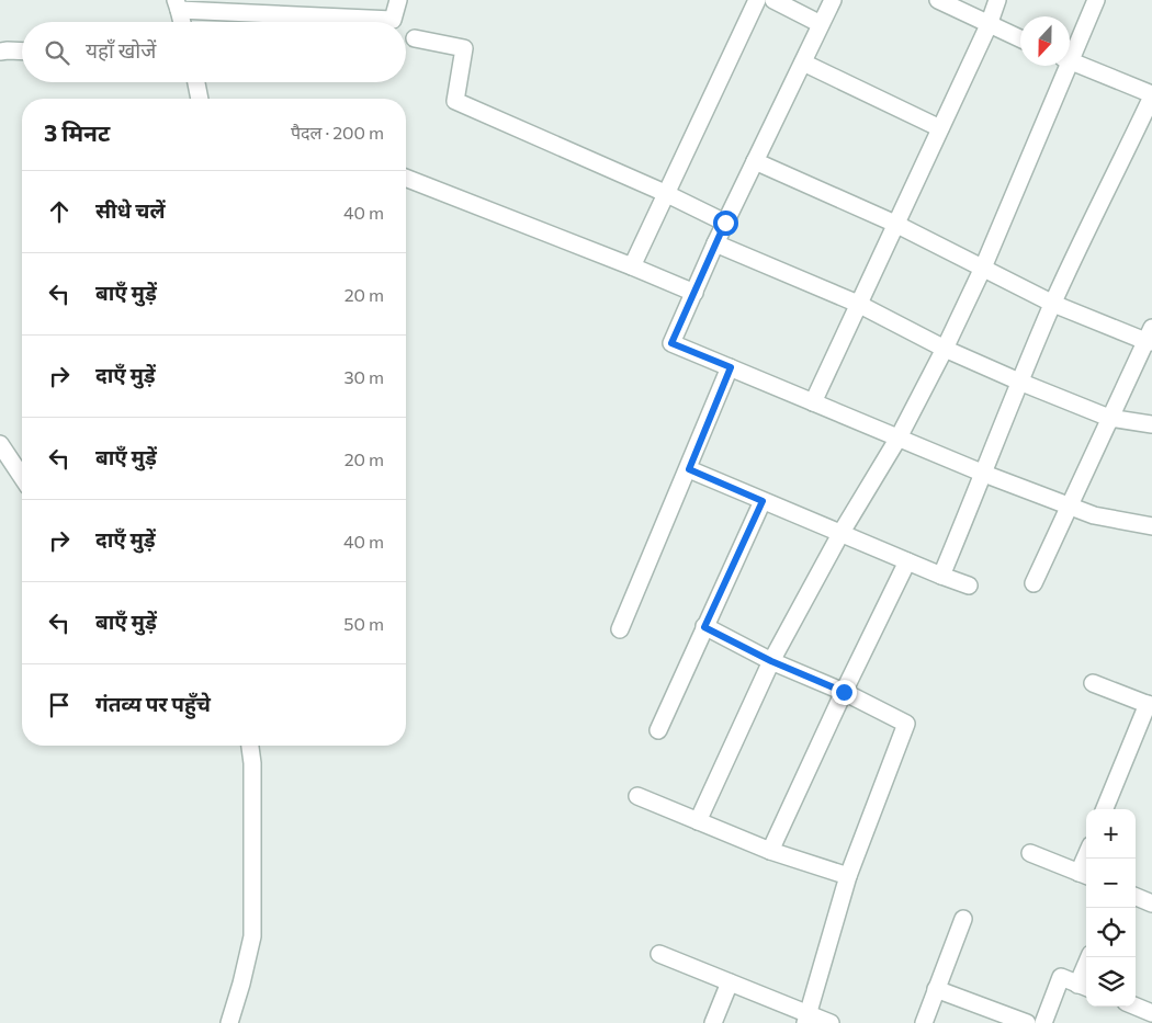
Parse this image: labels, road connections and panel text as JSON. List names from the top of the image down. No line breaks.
{"north":"bottom","page":{"search":"यहाँ खोजें","heading":["3 मिनट","पैदल · 200 m"],"list":[["सीधे चलें","40 m"],["बाएँ मुड़ें","20 m"],["दाएँ मुड़ें","30 m"],["बाएँ मुड़ें","20 m"],["दाएँ मुड़ें","40 m"],["बाएँ मुड़ें","50 m"],"गंतव्य पर पहुँचे"],"map_buttons":["+","−"]}}
